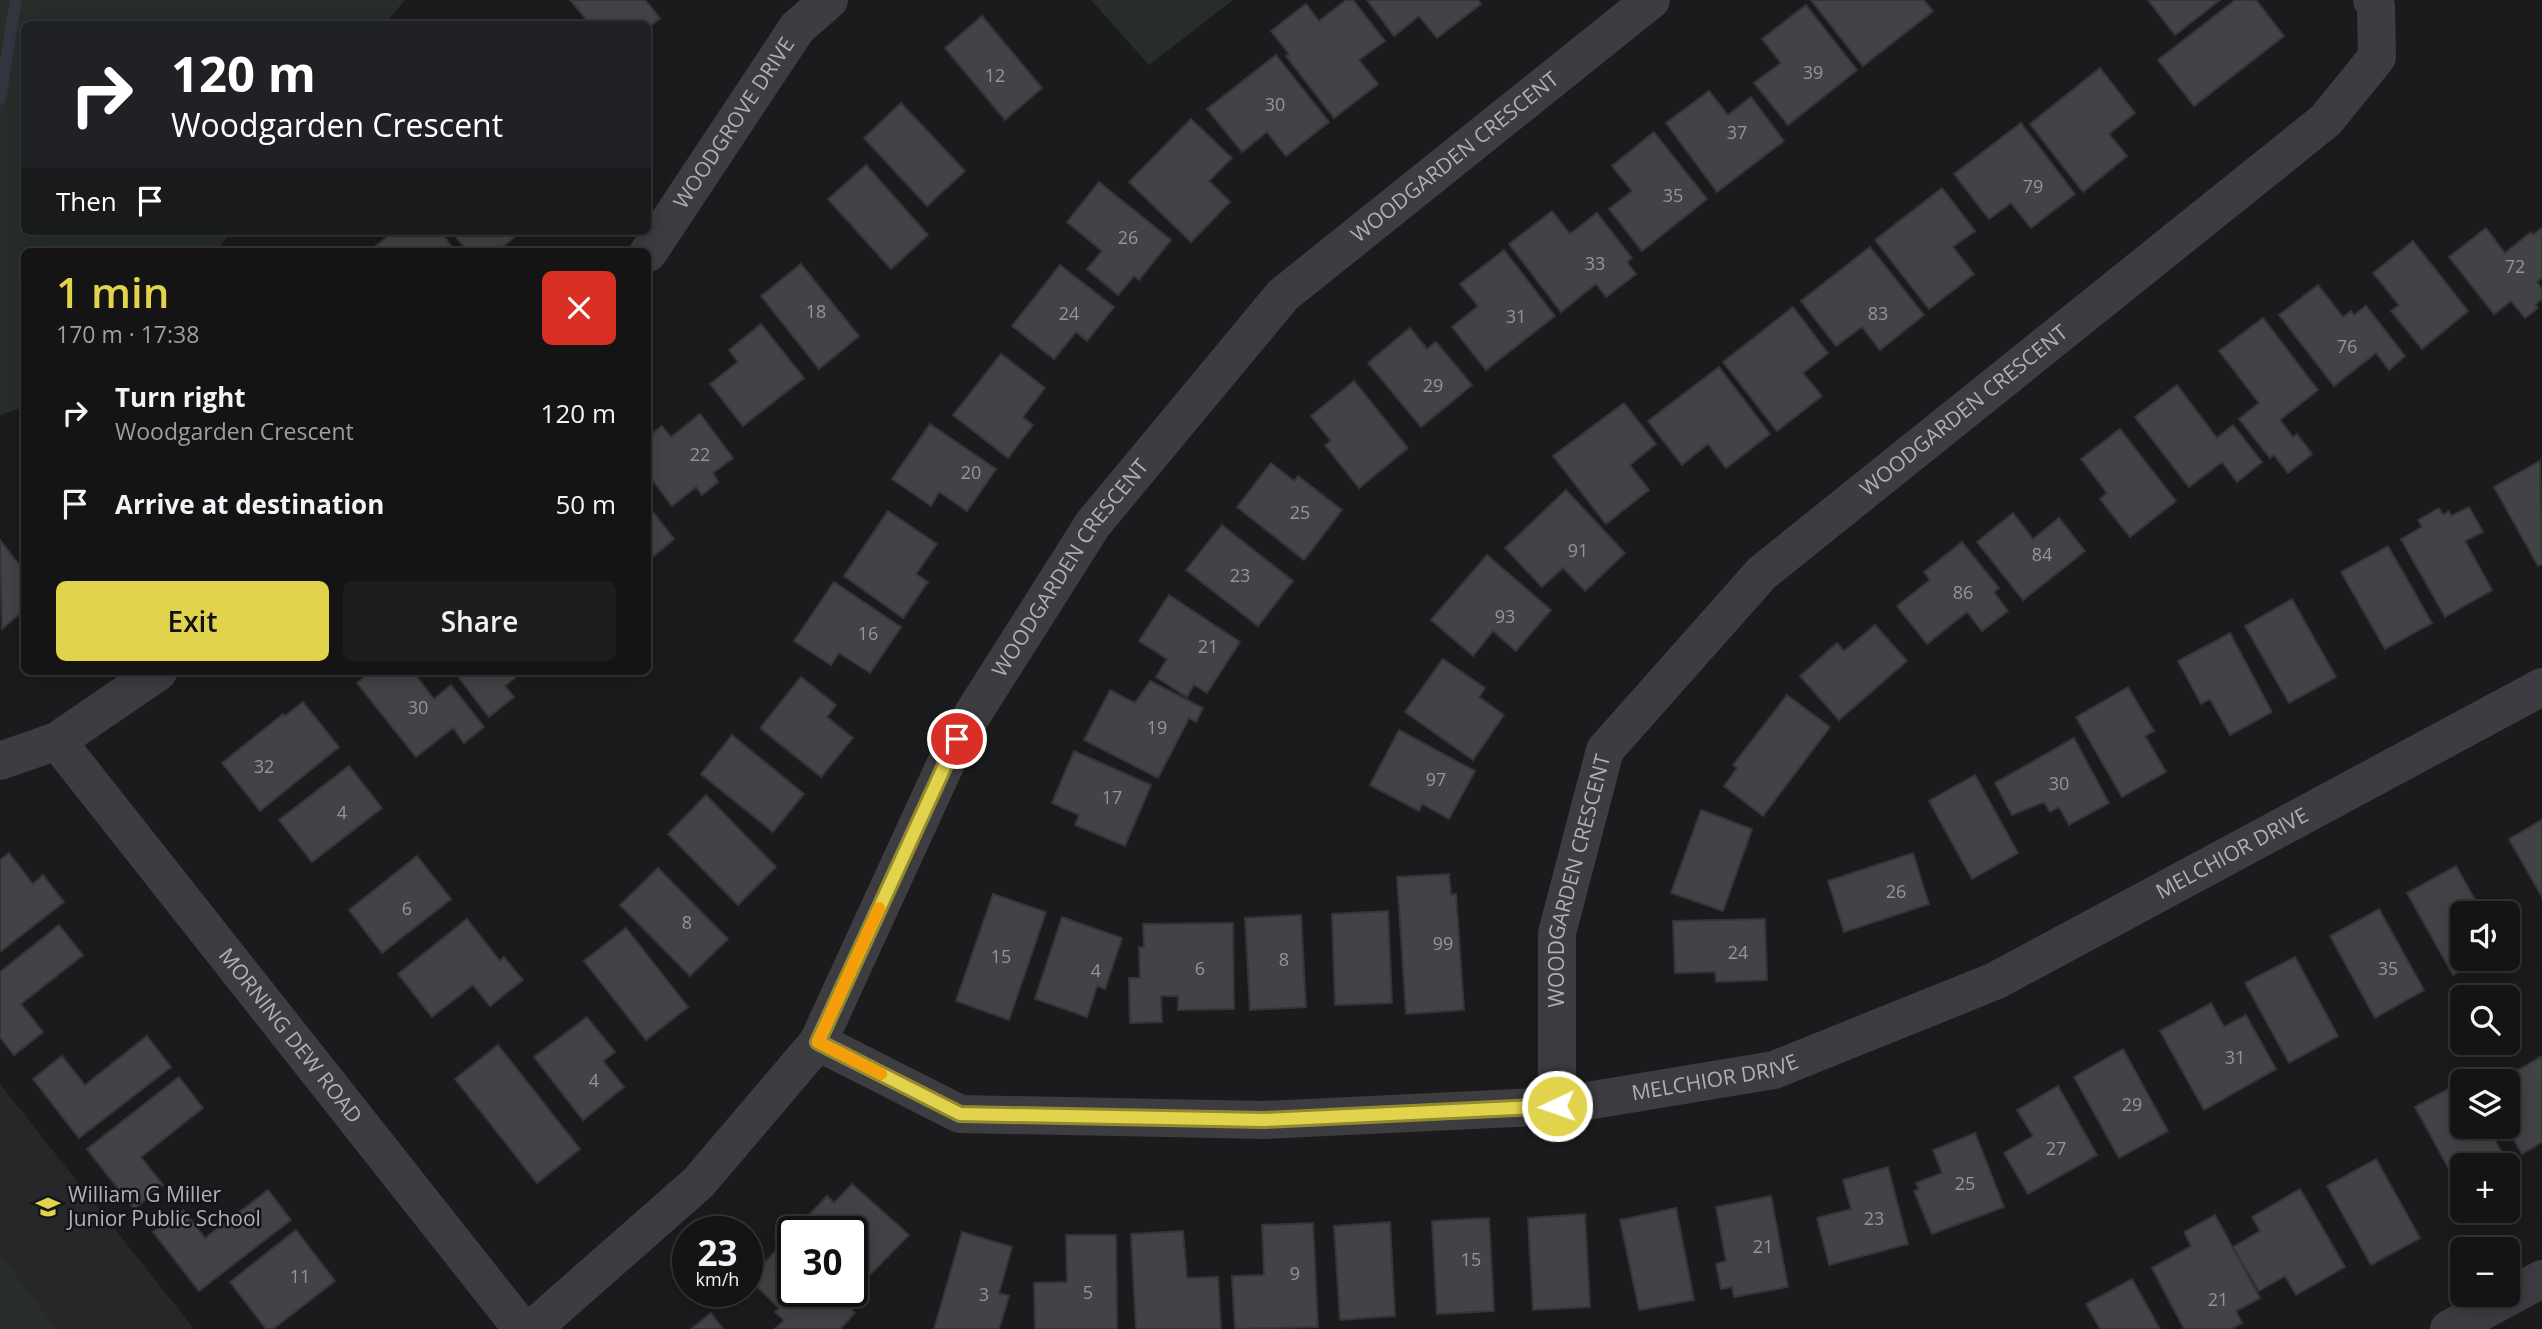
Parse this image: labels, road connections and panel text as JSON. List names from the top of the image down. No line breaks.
{"streets":{"street":["WOODGROVE DRIVE","WOODGARDEN CRESCENT","MELCHIOR DRIVE","MORNING DEW ROAD"]},"crossings":[["WOODGARDEN CRESCENT","MELCHIOR DRIVE"]],"places":{"school or university":["William G Miller Junior Public School"]},"house_numbers":["39","12","30","37","79","35","26","33","72","18","24","83","31","76","29","22","20","25","91","84","23","86","93","16","21","30","19","32","97","30","17","4","26","6","8","99","24","15","8","6","35","4","31","4","29","27","25","23","21","15","9","11","5","3","21"],"page":{"turn":["120 m","Woodgarden Crescent"],"then":"Then","heading":["1 min","170 m · 17:38"],"list":[{"name":"Turn right","note":"Woodgarden Crescent","value":"120 m"},{"name":"Arrive at destination","value":"50 m"}],"buttons":["Exit","Share"],"map_buttons":["+","−"],"speed":"23 km/h","limit":"30"}}
